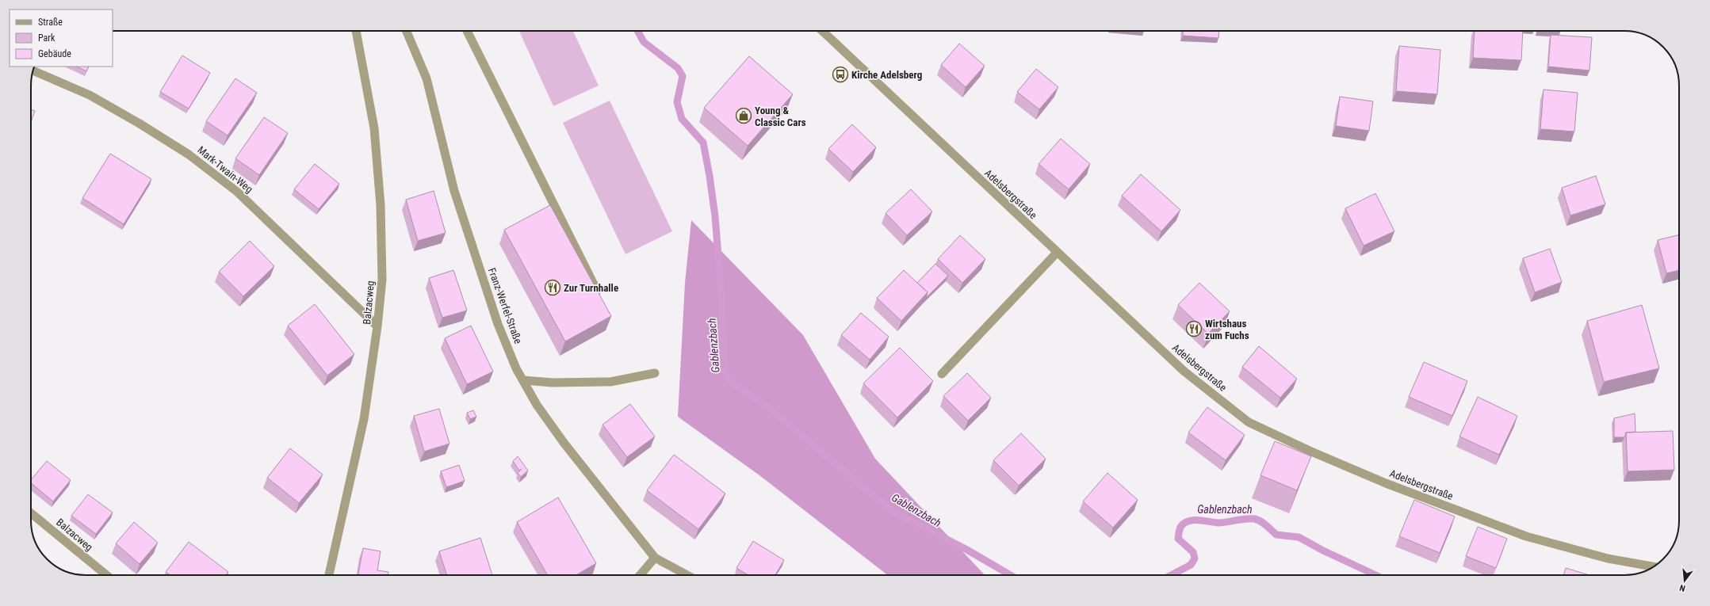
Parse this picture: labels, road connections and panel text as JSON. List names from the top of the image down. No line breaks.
{"streets":{"street":["Mark-Twain-Weg","Adelsbergstraße","Balzacweg","Franz-Werfel-Straße"]},"crossings":[["Mark-Twain-Weg","Balzacweg"]],"water":["Gablenzbach"],"places":{"bus stop":["Kirche Adelsberg"],"shop":["Young & Classic Cars"],"restaurant":["Zur Turnhalle","Wirtshaus zum Fuchs"]},"legend":["Straße","Park","Gebäude"],"north":"bottom"}
